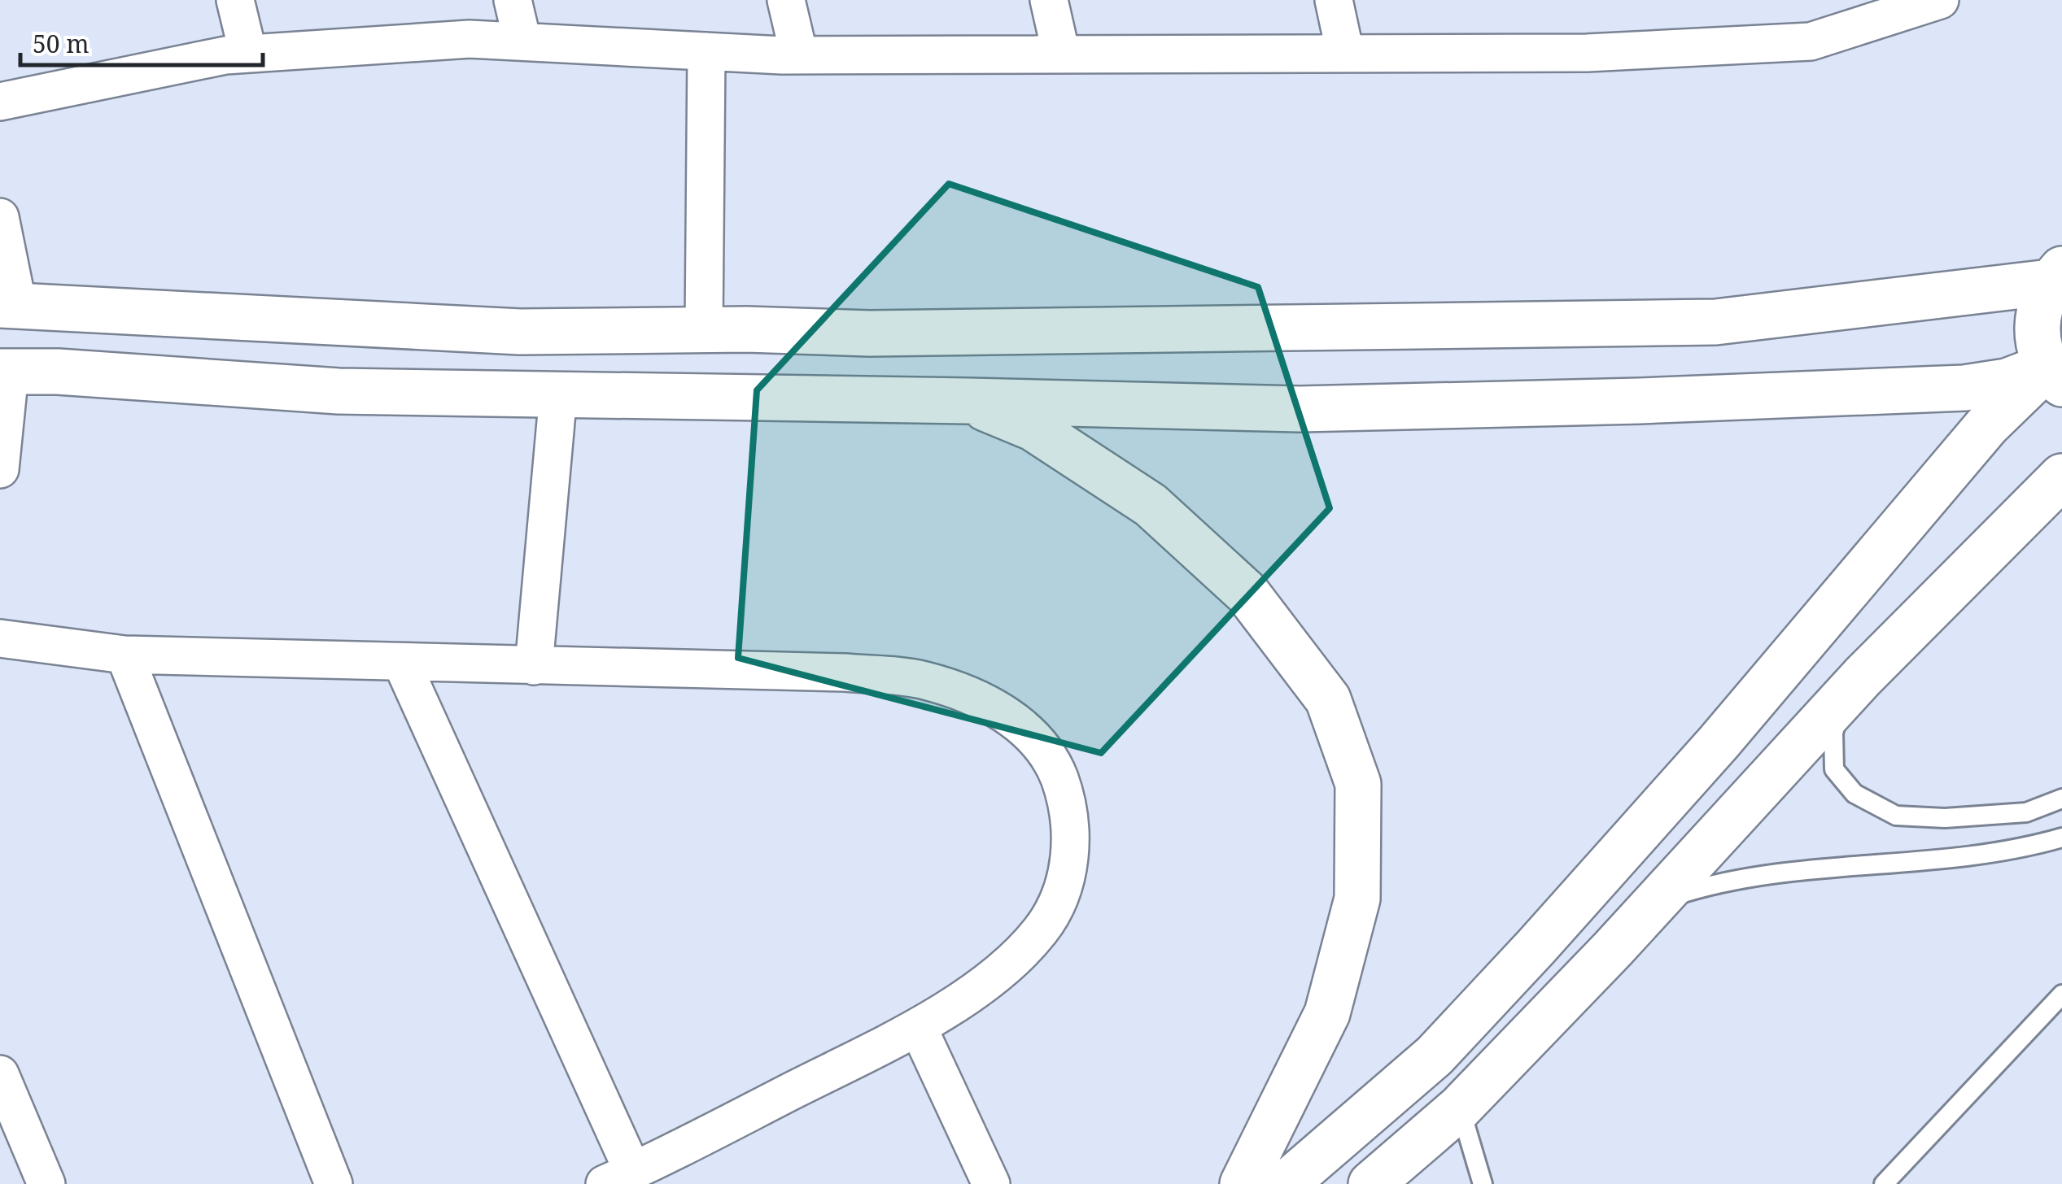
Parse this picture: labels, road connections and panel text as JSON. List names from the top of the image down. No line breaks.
{"scale_bar":"50 m"}
